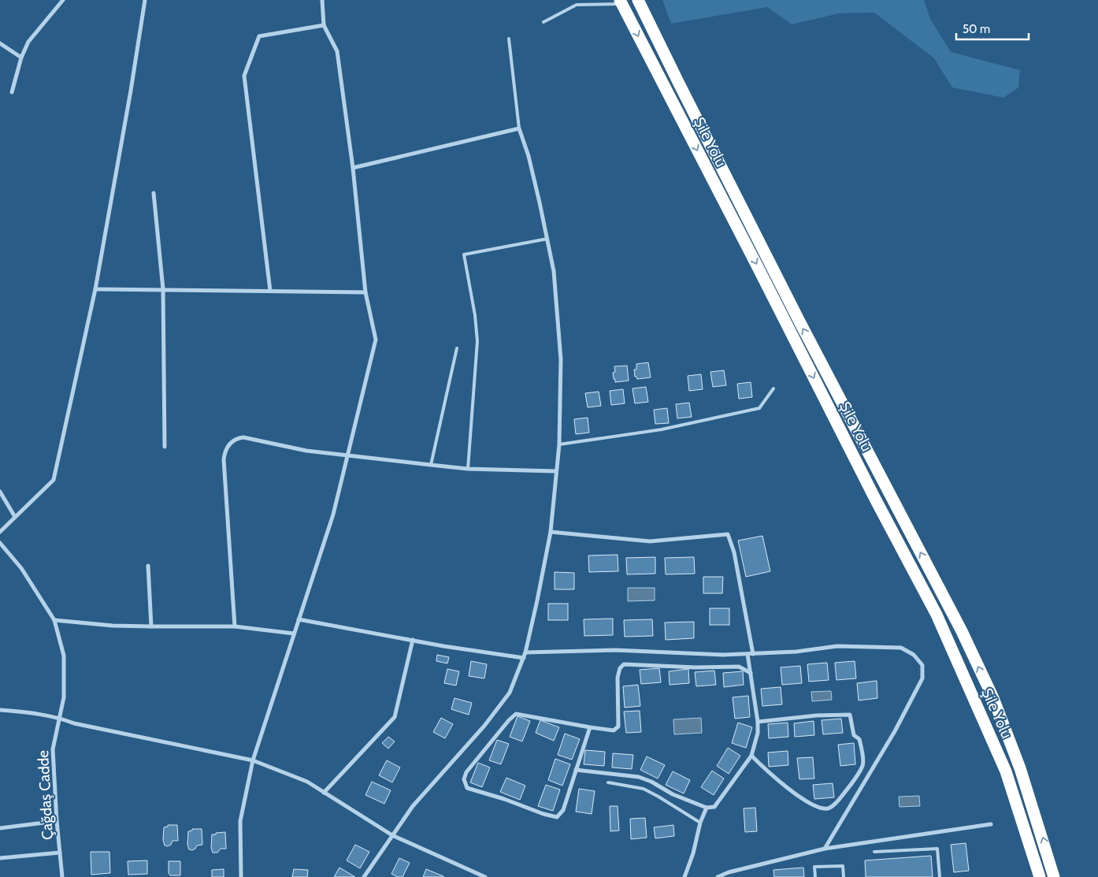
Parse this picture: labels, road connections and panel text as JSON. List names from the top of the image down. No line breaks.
{"streets":{"highway":["Şile Yolu"],"street":["Çağdaş Cadde"]},"scale_bar":"50 m"}
